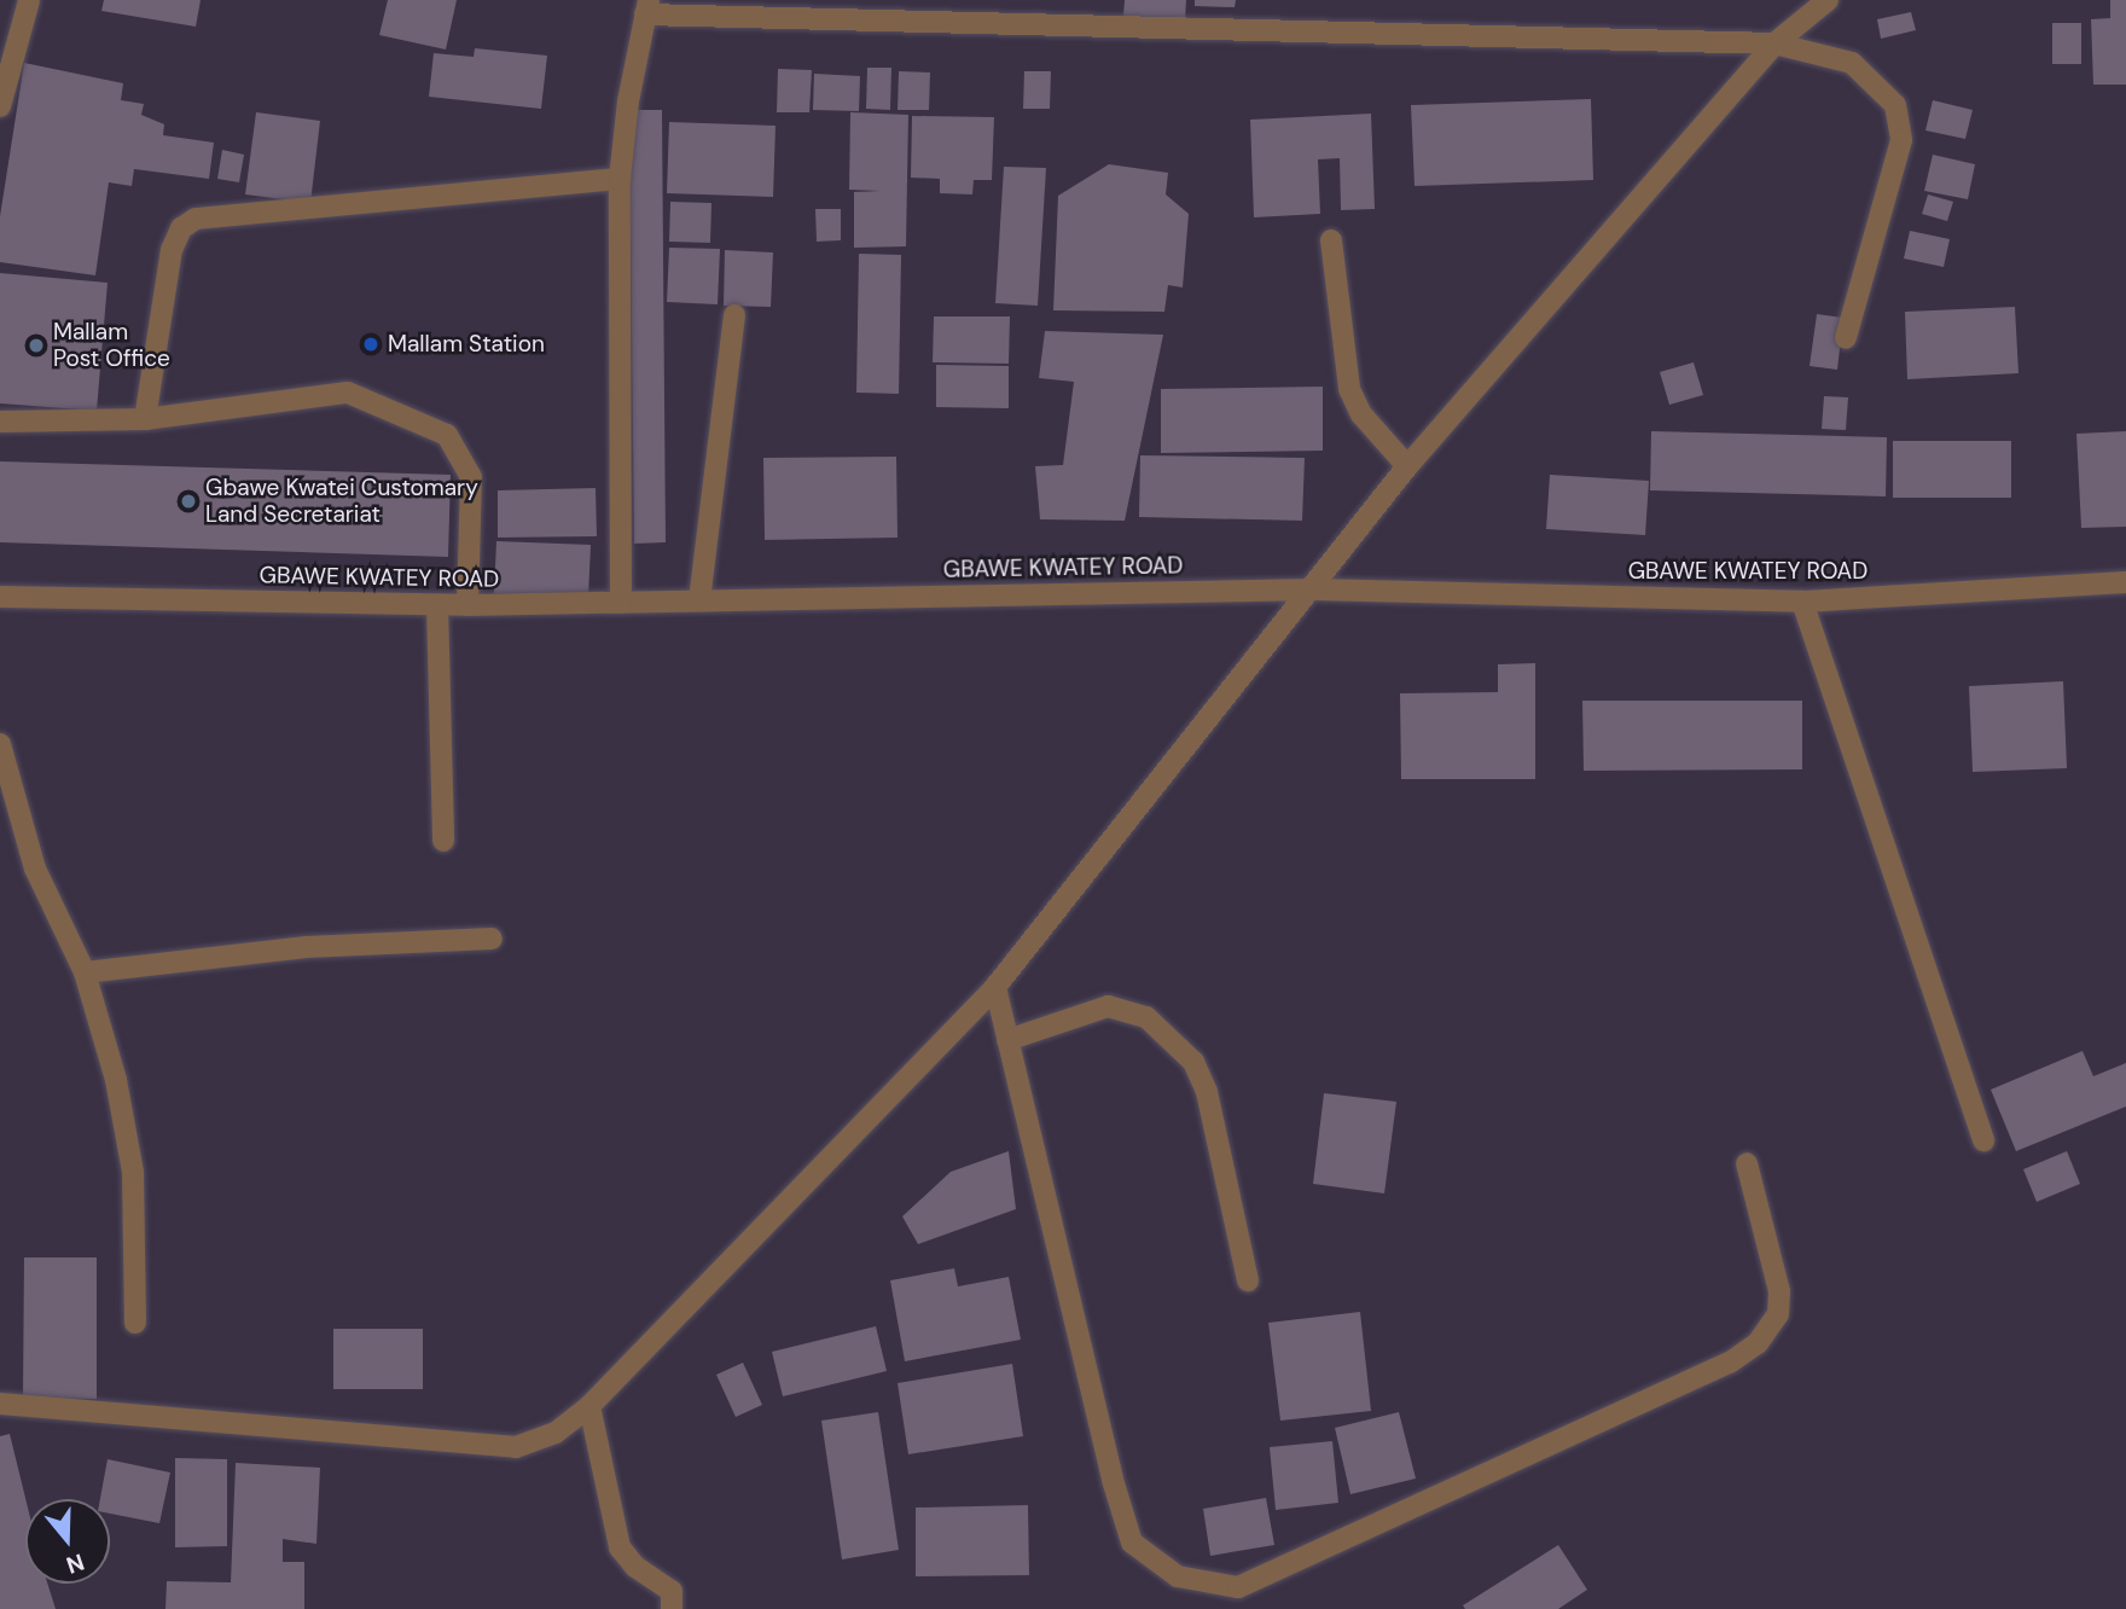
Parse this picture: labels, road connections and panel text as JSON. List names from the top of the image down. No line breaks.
{"streets":{"street":["GBAWE KWATEY ROAD"]},"places":["Mallam Station","Mallam Post Office","Gbawe Kwatei Customary Land Secretariat"],"north":"bottom"}
